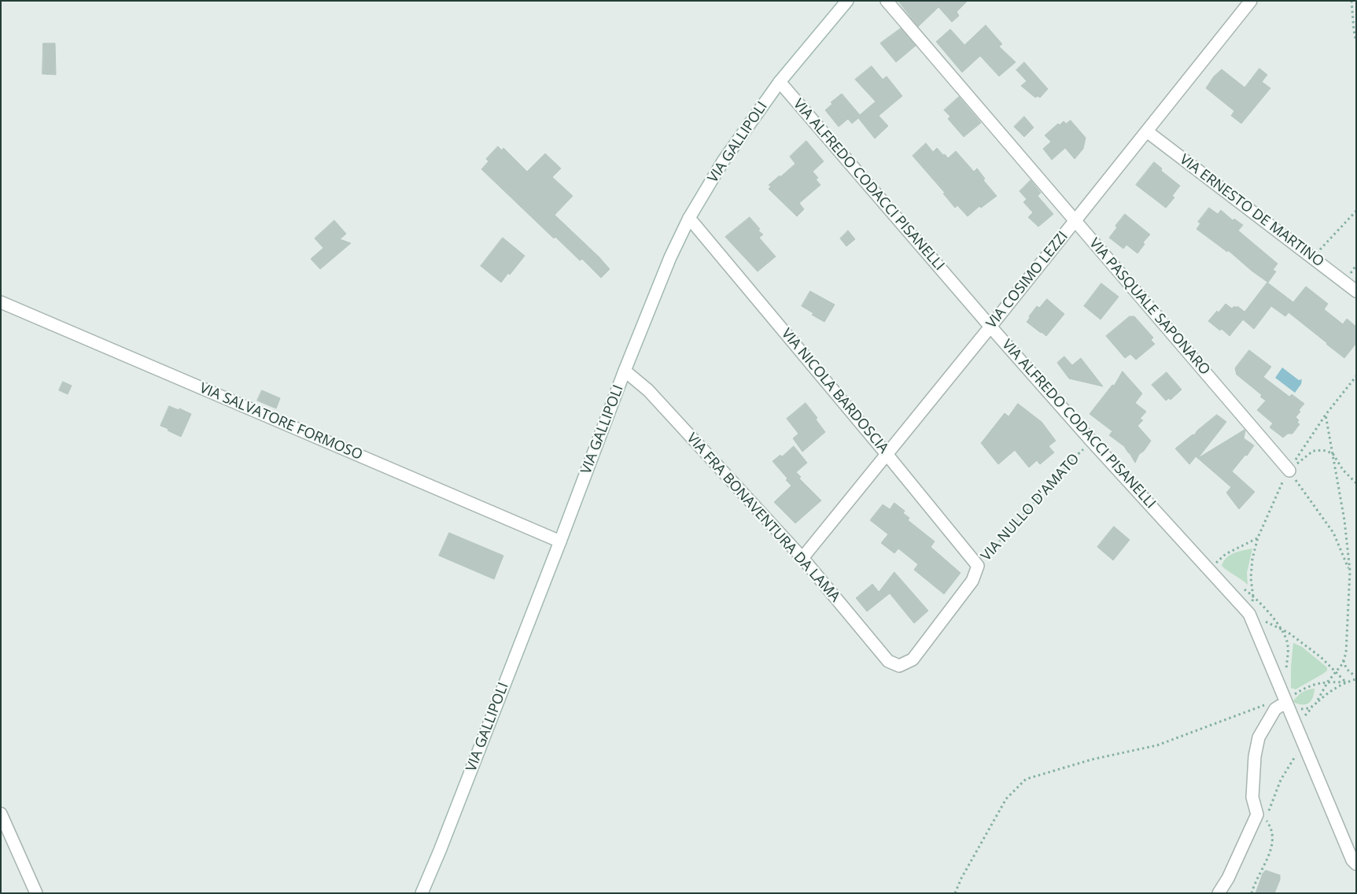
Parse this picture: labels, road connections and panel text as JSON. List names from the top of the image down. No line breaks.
{"streets":{"street":["VIA GALLIPOLI","VIA ALFREDO CODACCI PISANELLI","VIA ERNESTO DE MARTINO","VIA COSIMO LEZZI","VIA PASQUALE SAPONARO","VIA NICOLA BARDOSCIA","VIA SALVATORE FORMOSO","VIA NULLO D'AMATO","VIA FRA BONAVENTURA DA LAMA"]},"crossings":[["VIA GALLIPOLI","VIA ALFREDO CODACCI PISANELLI"],["VIA GALLIPOLI","VIA NICOLA BARDOSCIA"],["VIA GALLIPOLI","VIA SALVATORE FORMOSO"],["VIA GALLIPOLI","VIA FRA BONAVENTURA DA LAMA"],["VIA ALFREDO CODACCI PISANELLI","VIA COSIMO LEZZI"],["VIA ALFREDO CODACCI PISANELLI","VIA NULLO D'AMATO"],["VIA ERNESTO DE MARTINO","VIA COSIMO LEZZI"],["VIA COSIMO LEZZI","VIA PASQUALE SAPONARO"],["VIA COSIMO LEZZI","VIA NICOLA BARDOSCIA"],["VIA COSIMO LEZZI","VIA FRA BONAVENTURA DA LAMA"],["VIA NICOLA BARDOSCIA","VIA NULLO D'AMATO"],["VIA NULLO D'AMATO","VIA FRA BONAVENTURA DA LAMA"]]}
